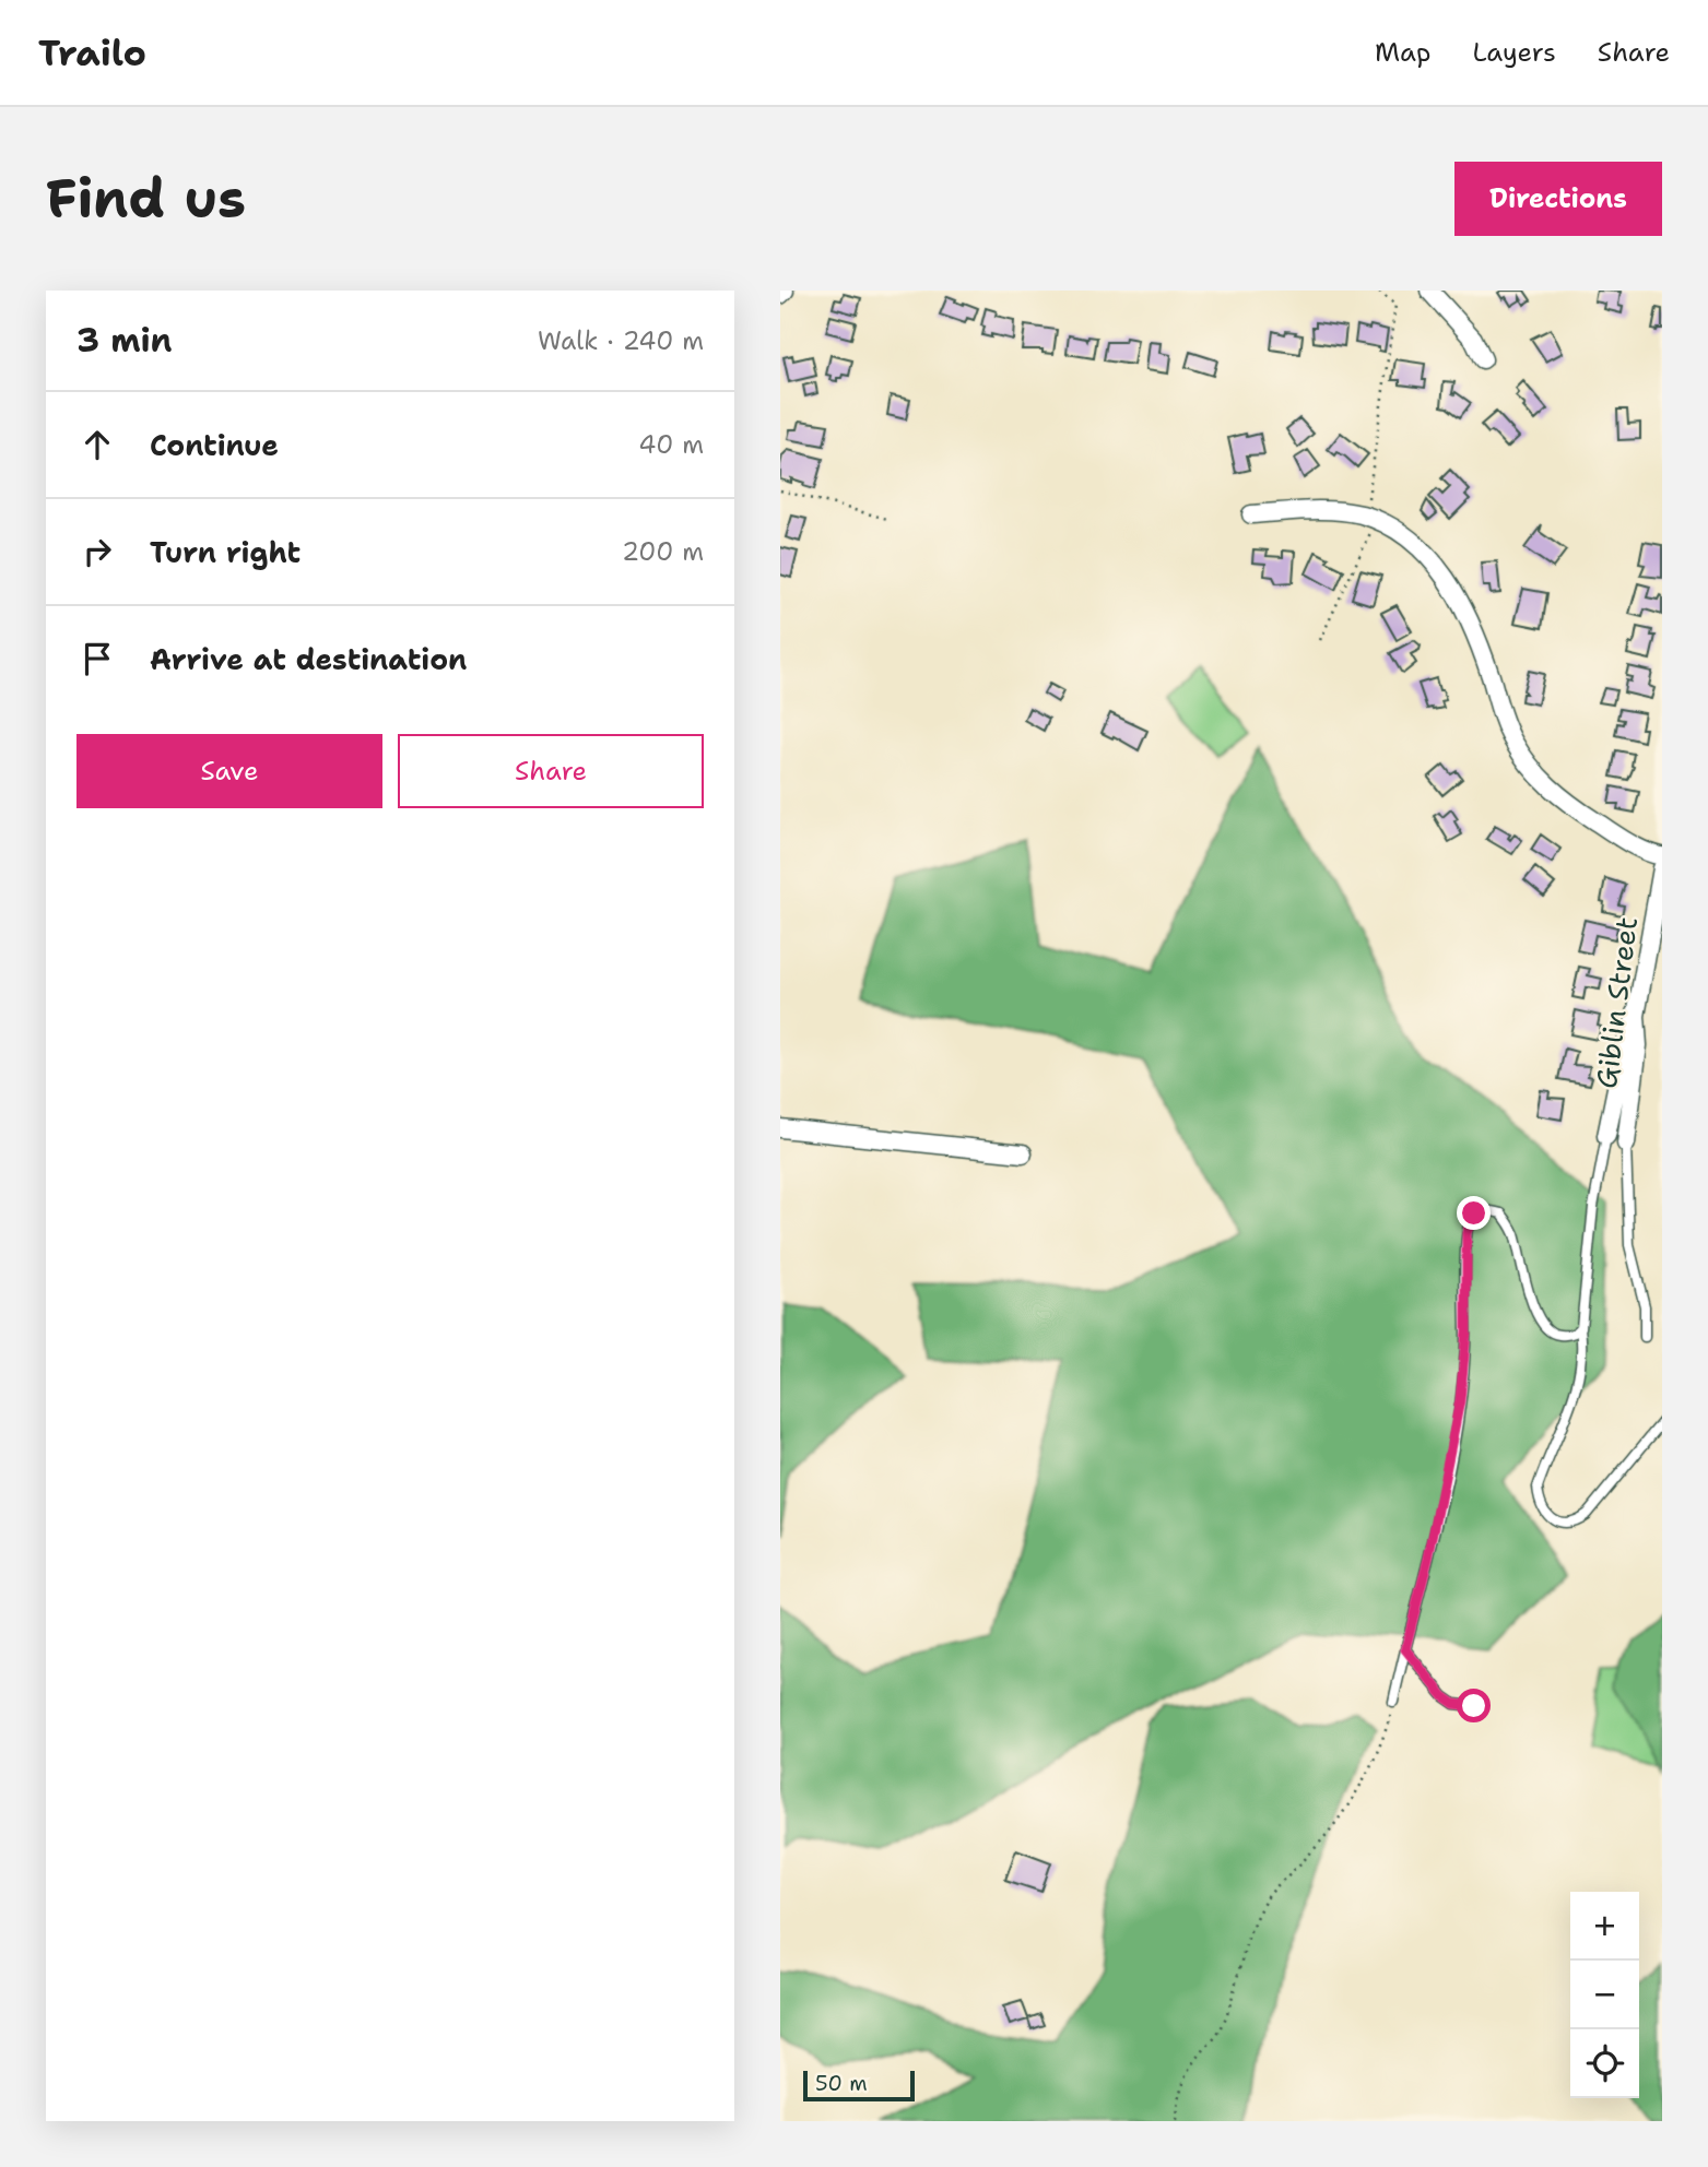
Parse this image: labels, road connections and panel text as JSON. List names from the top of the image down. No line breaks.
{"streets":{"street":["Giblin Street"]},"scale_bar":"50 m","page":{"header":"Trailo","nav":["Map","Layers","Share"],"buttons":["Directions",["Save","Share"]],"title":"Find us","heading":["3 min","Walk · 240 m"],"list":[["Continue","40 m"],["Turn right","200 m"],"Arrive at destination"],"map_buttons":["+","−"],"scale":"50 m"}}
